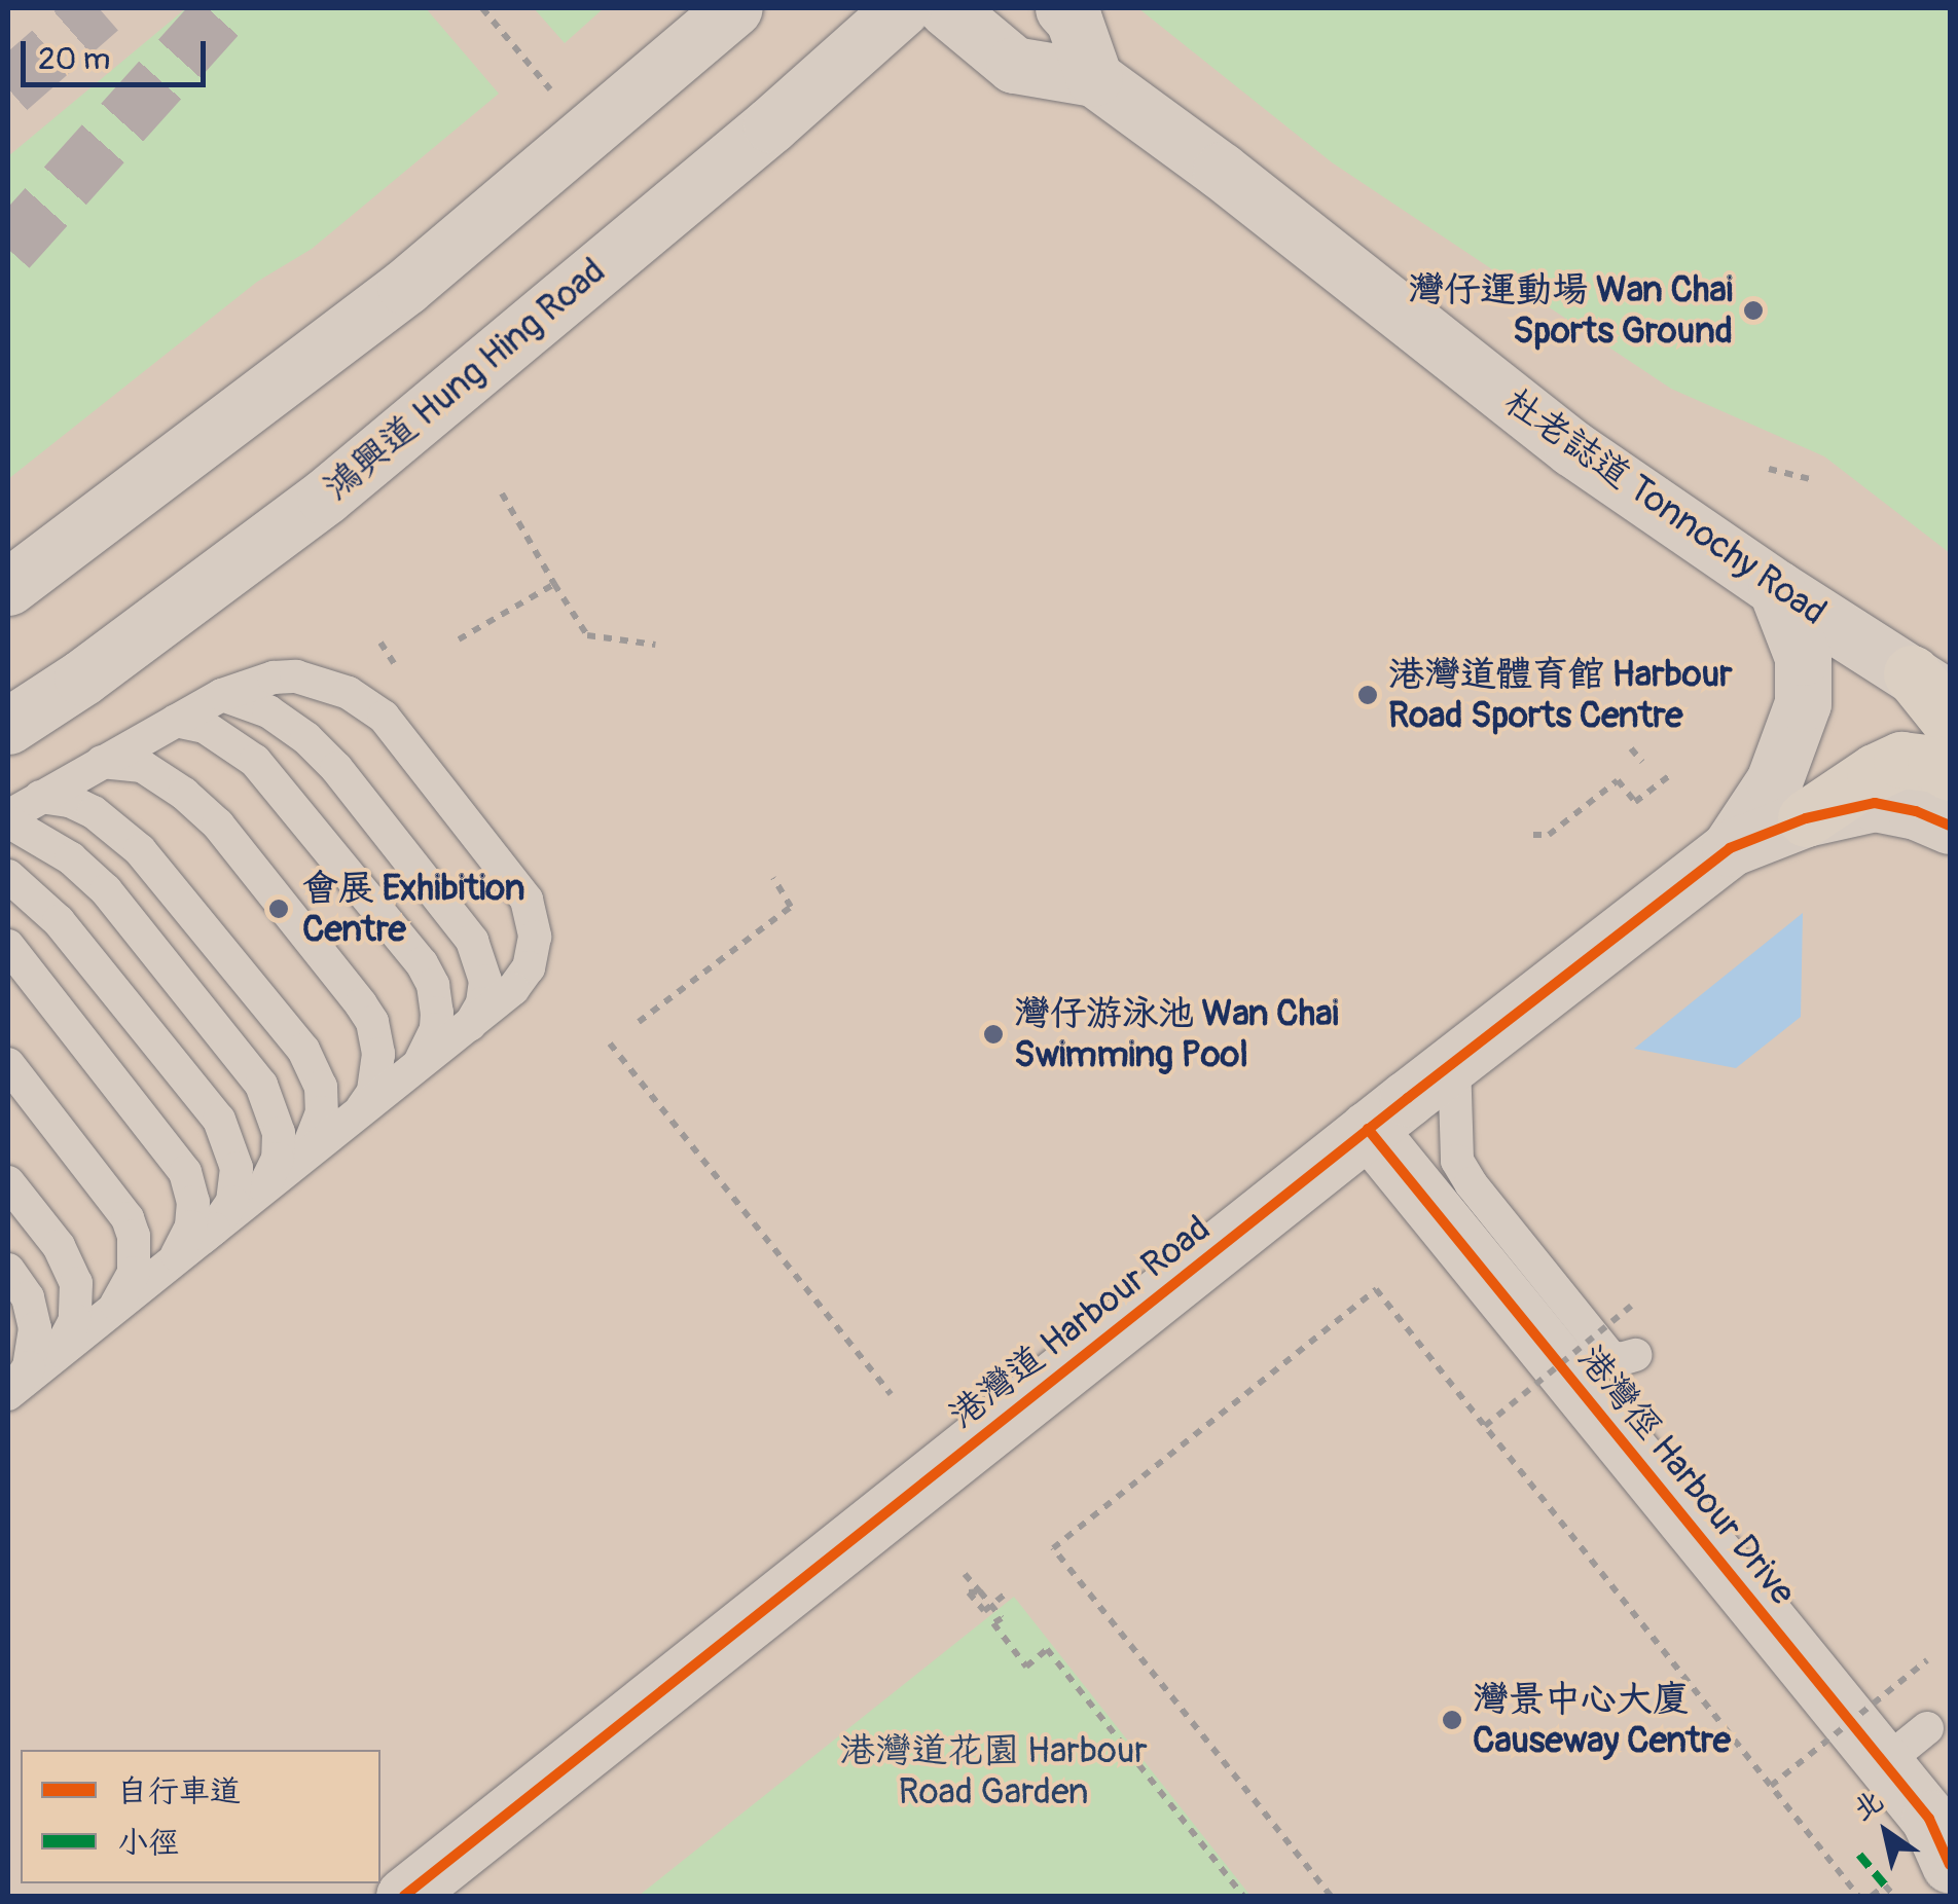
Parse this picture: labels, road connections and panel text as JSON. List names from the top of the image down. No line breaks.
{"streets":{"main road":["鴻興道 Hung Hing Road","杜老誌道 Tonnochy Road","港灣道 Harbour Road","港灣徑 Harbour Drive"]},"crossings":[["杜老誌道 Tonnochy Road","港灣道 Harbour Road"],["港灣道 Harbour Road","港灣徑 Harbour Drive"]],"parks":["港灣道花園 Harbour Road Garden"],"places":["灣仔運動場 Wan Chai Sports Ground","港灣道體育館 Harbour Road Sports Centre","會展 Exhibition Centre","灣仔游泳池 Wan Chai Swimming Pool","灣景中心大廈 Causeway Centre"],"legend":["自行車道","小徑"],"scale_bar":"20 m","north":"top left"}
